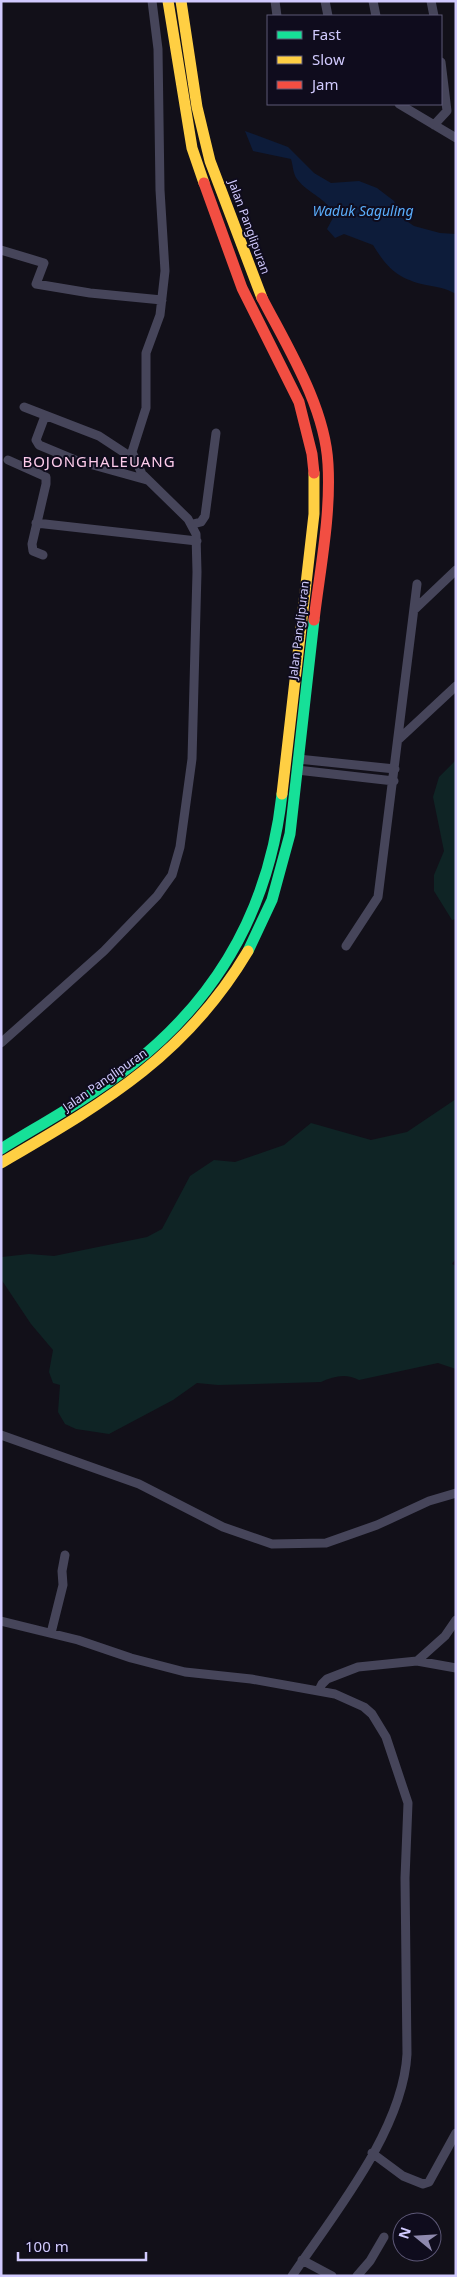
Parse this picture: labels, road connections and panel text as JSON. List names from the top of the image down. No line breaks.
{"streets":{"main road":["Jalan Panglipuran"]},"districts":["BOJONGHALEUANG"],"water":["Waduk Saguling"],"legend":["Fast","Slow","Jam"],"scale_bar":"100 m","north":"left"}
